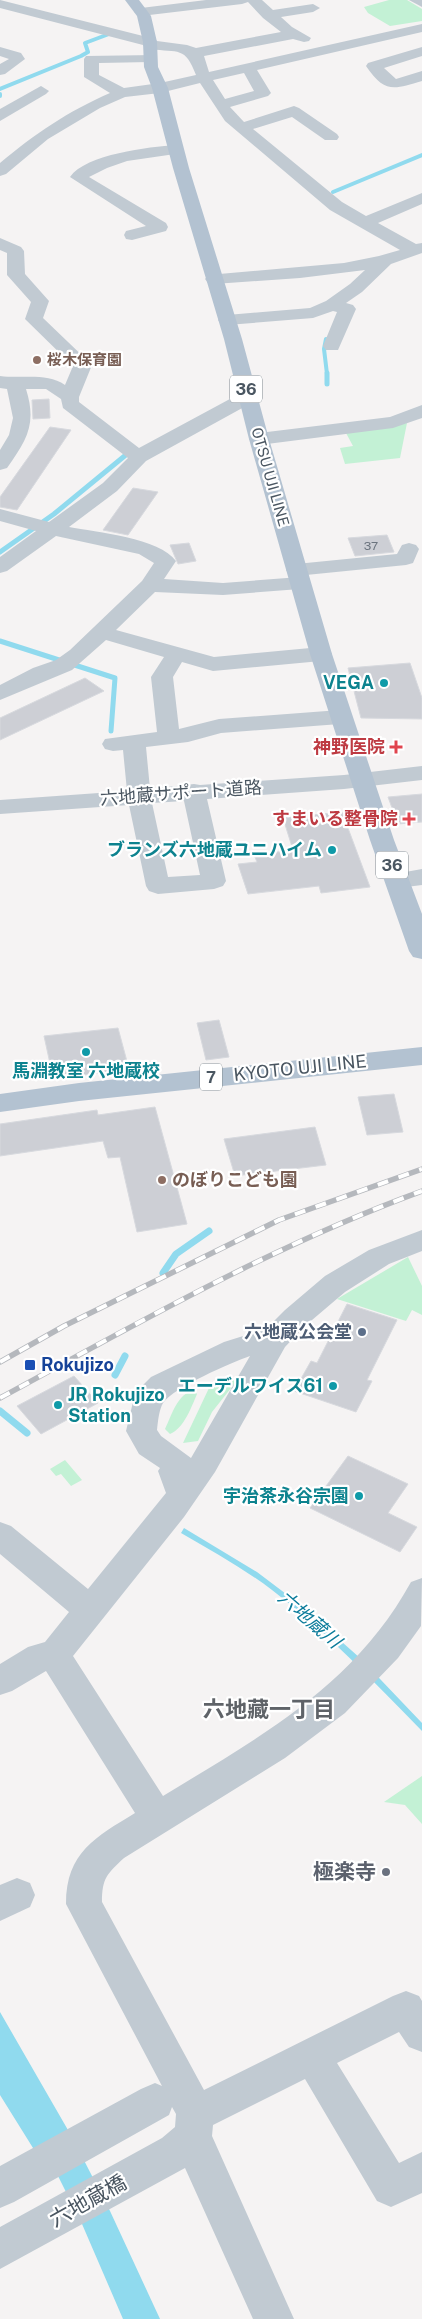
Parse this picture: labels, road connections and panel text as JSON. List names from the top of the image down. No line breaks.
{"streets":{"main road":["36","OTSU UJI LINE","KYOTO UJI LINE","7"],"street":["六地蔵サポート道路","六地蔵橋"]},"crossings":[["OTSU UJI LINE","六地蔵サポート道路"]],"districts":["六地藏一丁目"],"water":["六地蔵川"],"places":{"other":["桜木保育園","VEGA","ブランズ六地蔵ユニハイム","馬淵教室 六地蔵校","のぼりこども園","六地蔵公会堂","エーデルワイス61","JR Rokujizo Station","宇治茶永谷宗園","極楽寺"],"health":["神野医院","すまいる整骨院"],"transit":["Rokujizo"]},"house_numbers":["37"]}
